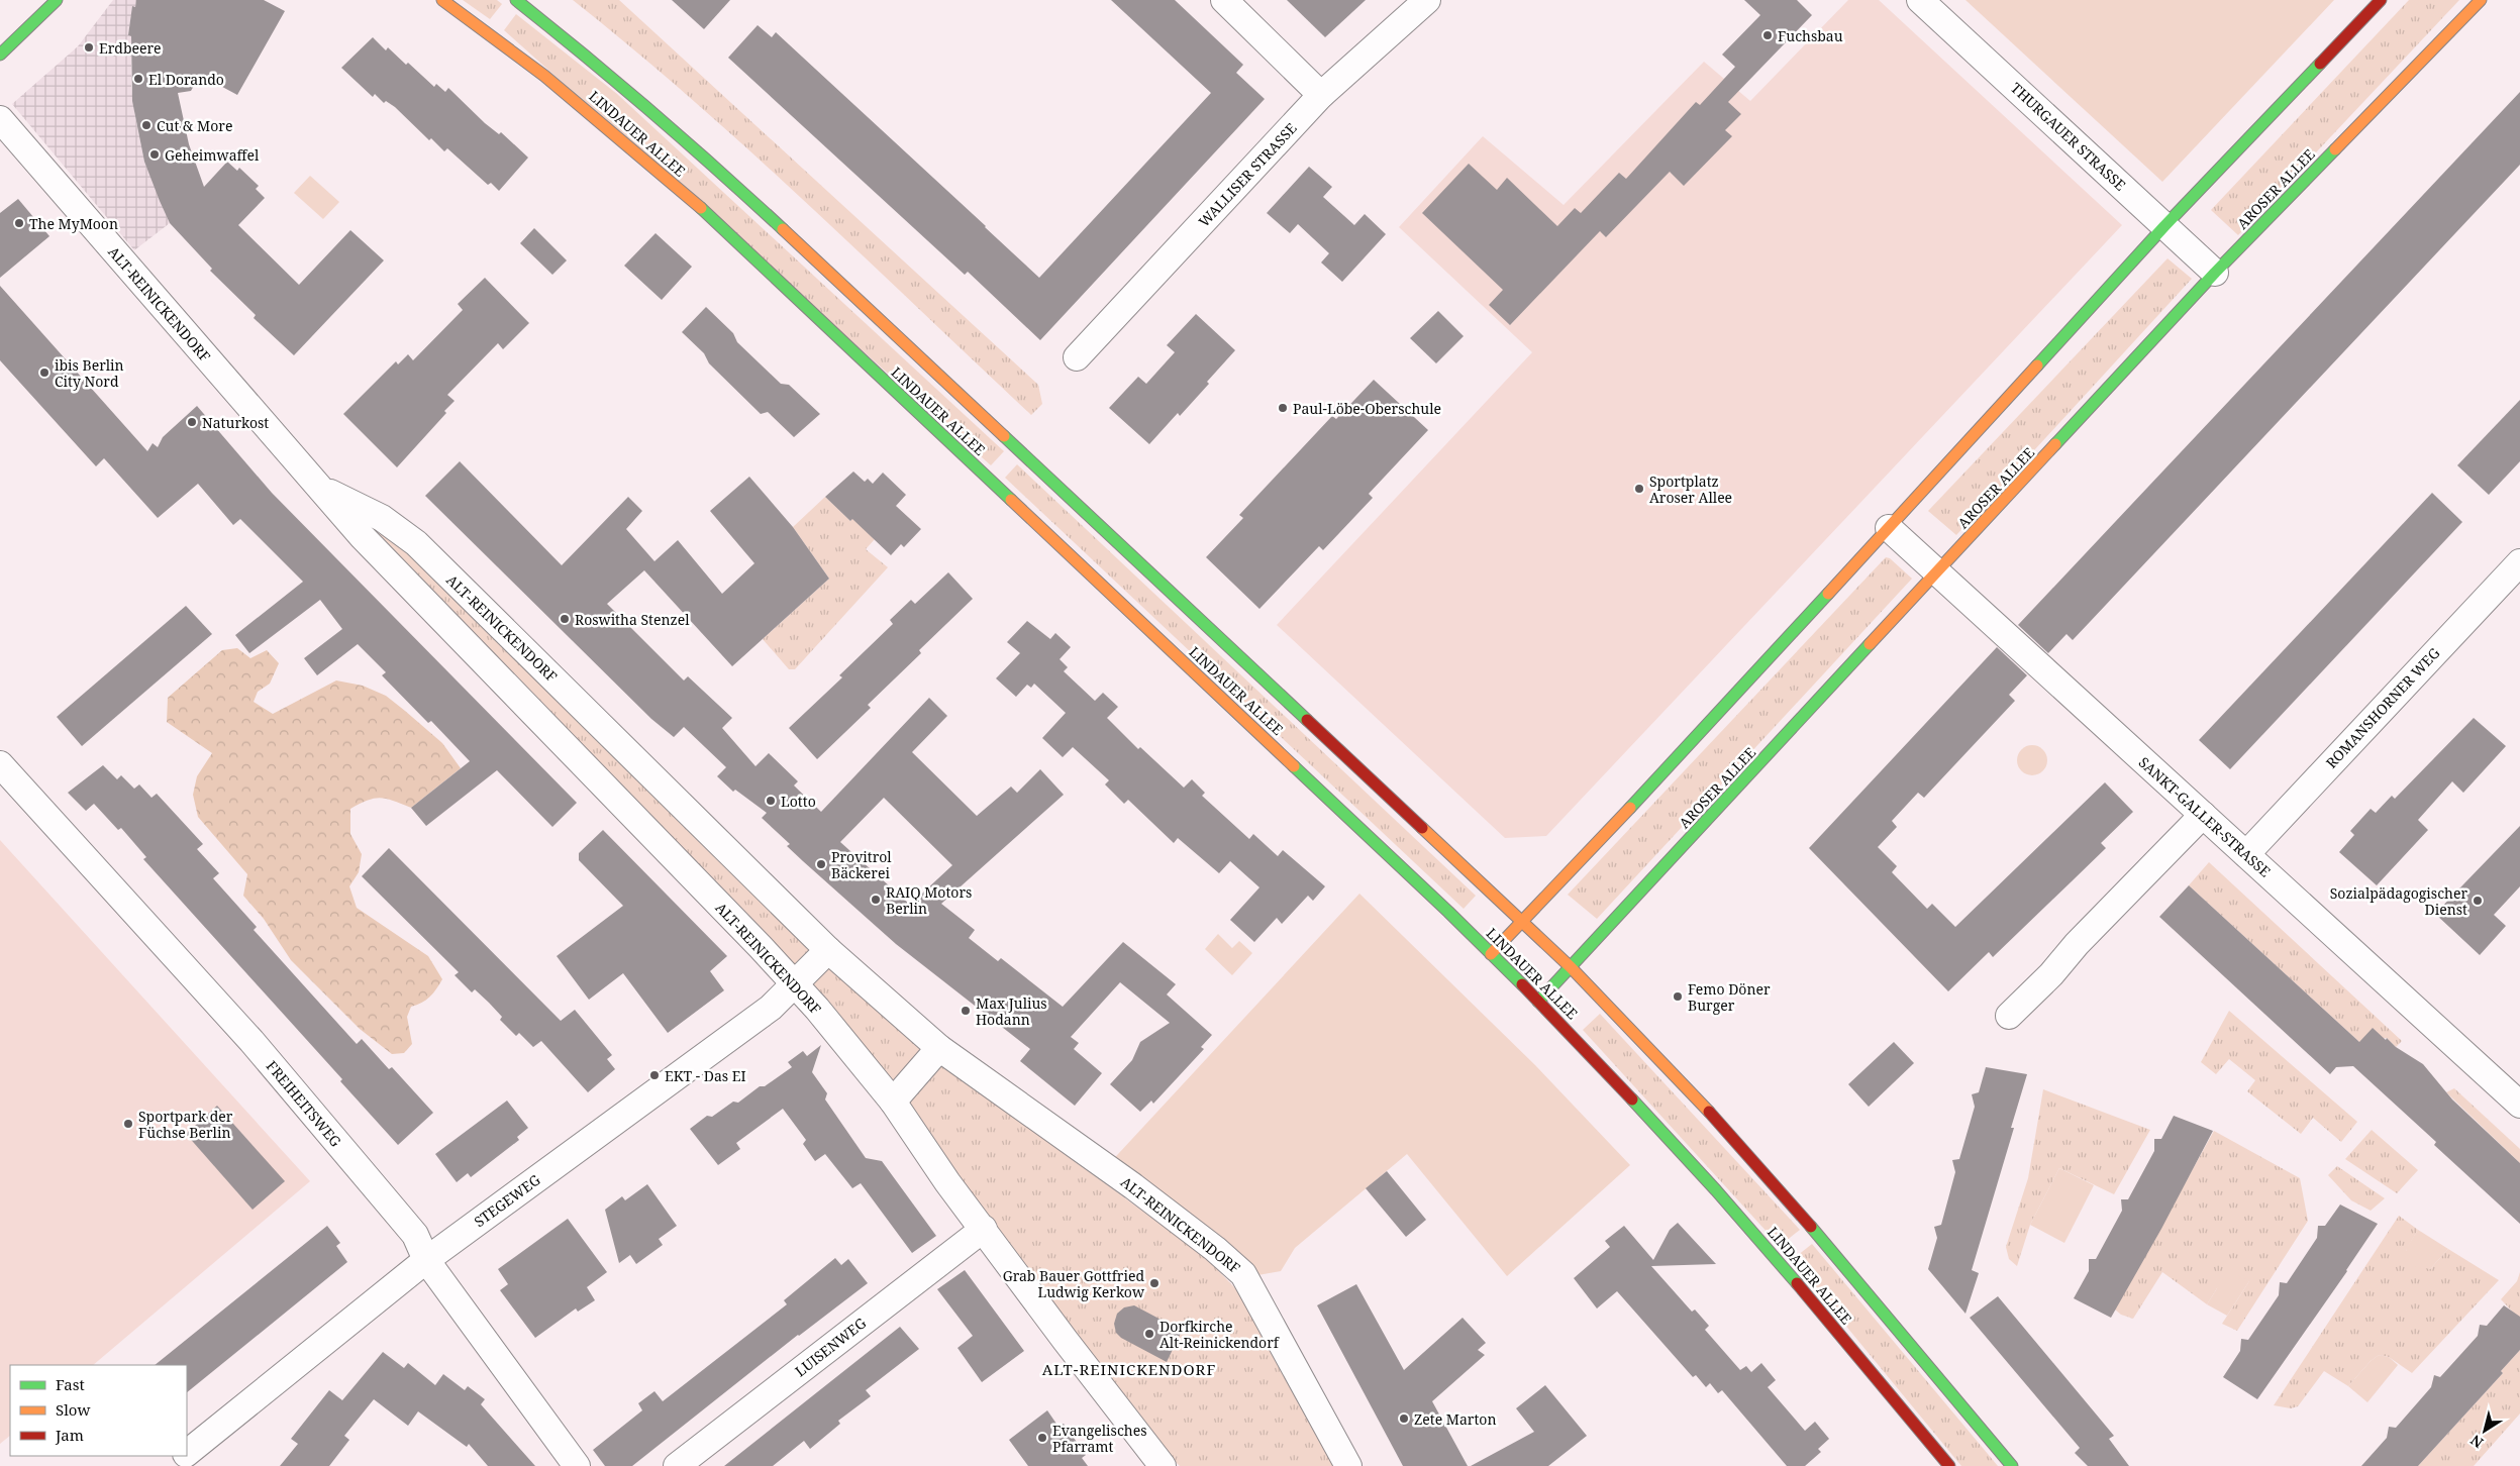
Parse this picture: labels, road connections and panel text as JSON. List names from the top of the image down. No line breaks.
{"streets":{"main road":["LINDAUER ALLEE","AROSER ALLEE"],"street":["THURGAUER STRASSE","WALLISER STRASSE","ALT-REINICKENDORF","ROMANSHORNER WEG","SANKT-GALLER-STRASSE","FREIHEITSWEG","STEGEWEG","LUISENWEG"]},"crossings":[["LINDAUER ALLEE","AROSER ALLEE"],["THURGAUER STRASSE","AROSER ALLEE"],["AROSER ALLEE","SANKT-GALLER-STRASSE"],["ALT-REINICKENDORF","STEGEWEG"],["ALT-REINICKENDORF","LUISENWEG"],["ROMANSHORNER WEG","SANKT-GALLER-STRASSE"],["FREIHEITSWEG","STEGEWEG"]],"districts":["ALT-REINICKENDORF"],"places":["Fuchsbau","Erdbeere","El Dorando","Cut & More","Geheimwaffel","The MyMoon","ibis Berlin City Nord","Paul-Löbe-Oberschule","Naturkost","Sportplatz Aroser Allee","Roswitha Stenzel","Lotto","Provitrol Bäckerei","RAIQ Motors Berlin","Sozialpädagogischer Dienst","Femo Döner Burger","Max Julius Hodann","EKT - Das EI","Sportpark der Füchse Berlin","Grab Bauer Gottfried Ludwig Kerkow","Dorfkirche Alt-Reinickendorf","Zete Marton","Evangelisches Pfarramt"],"legend":["Fast","Slow","Jam"],"north":"bottom left"}
